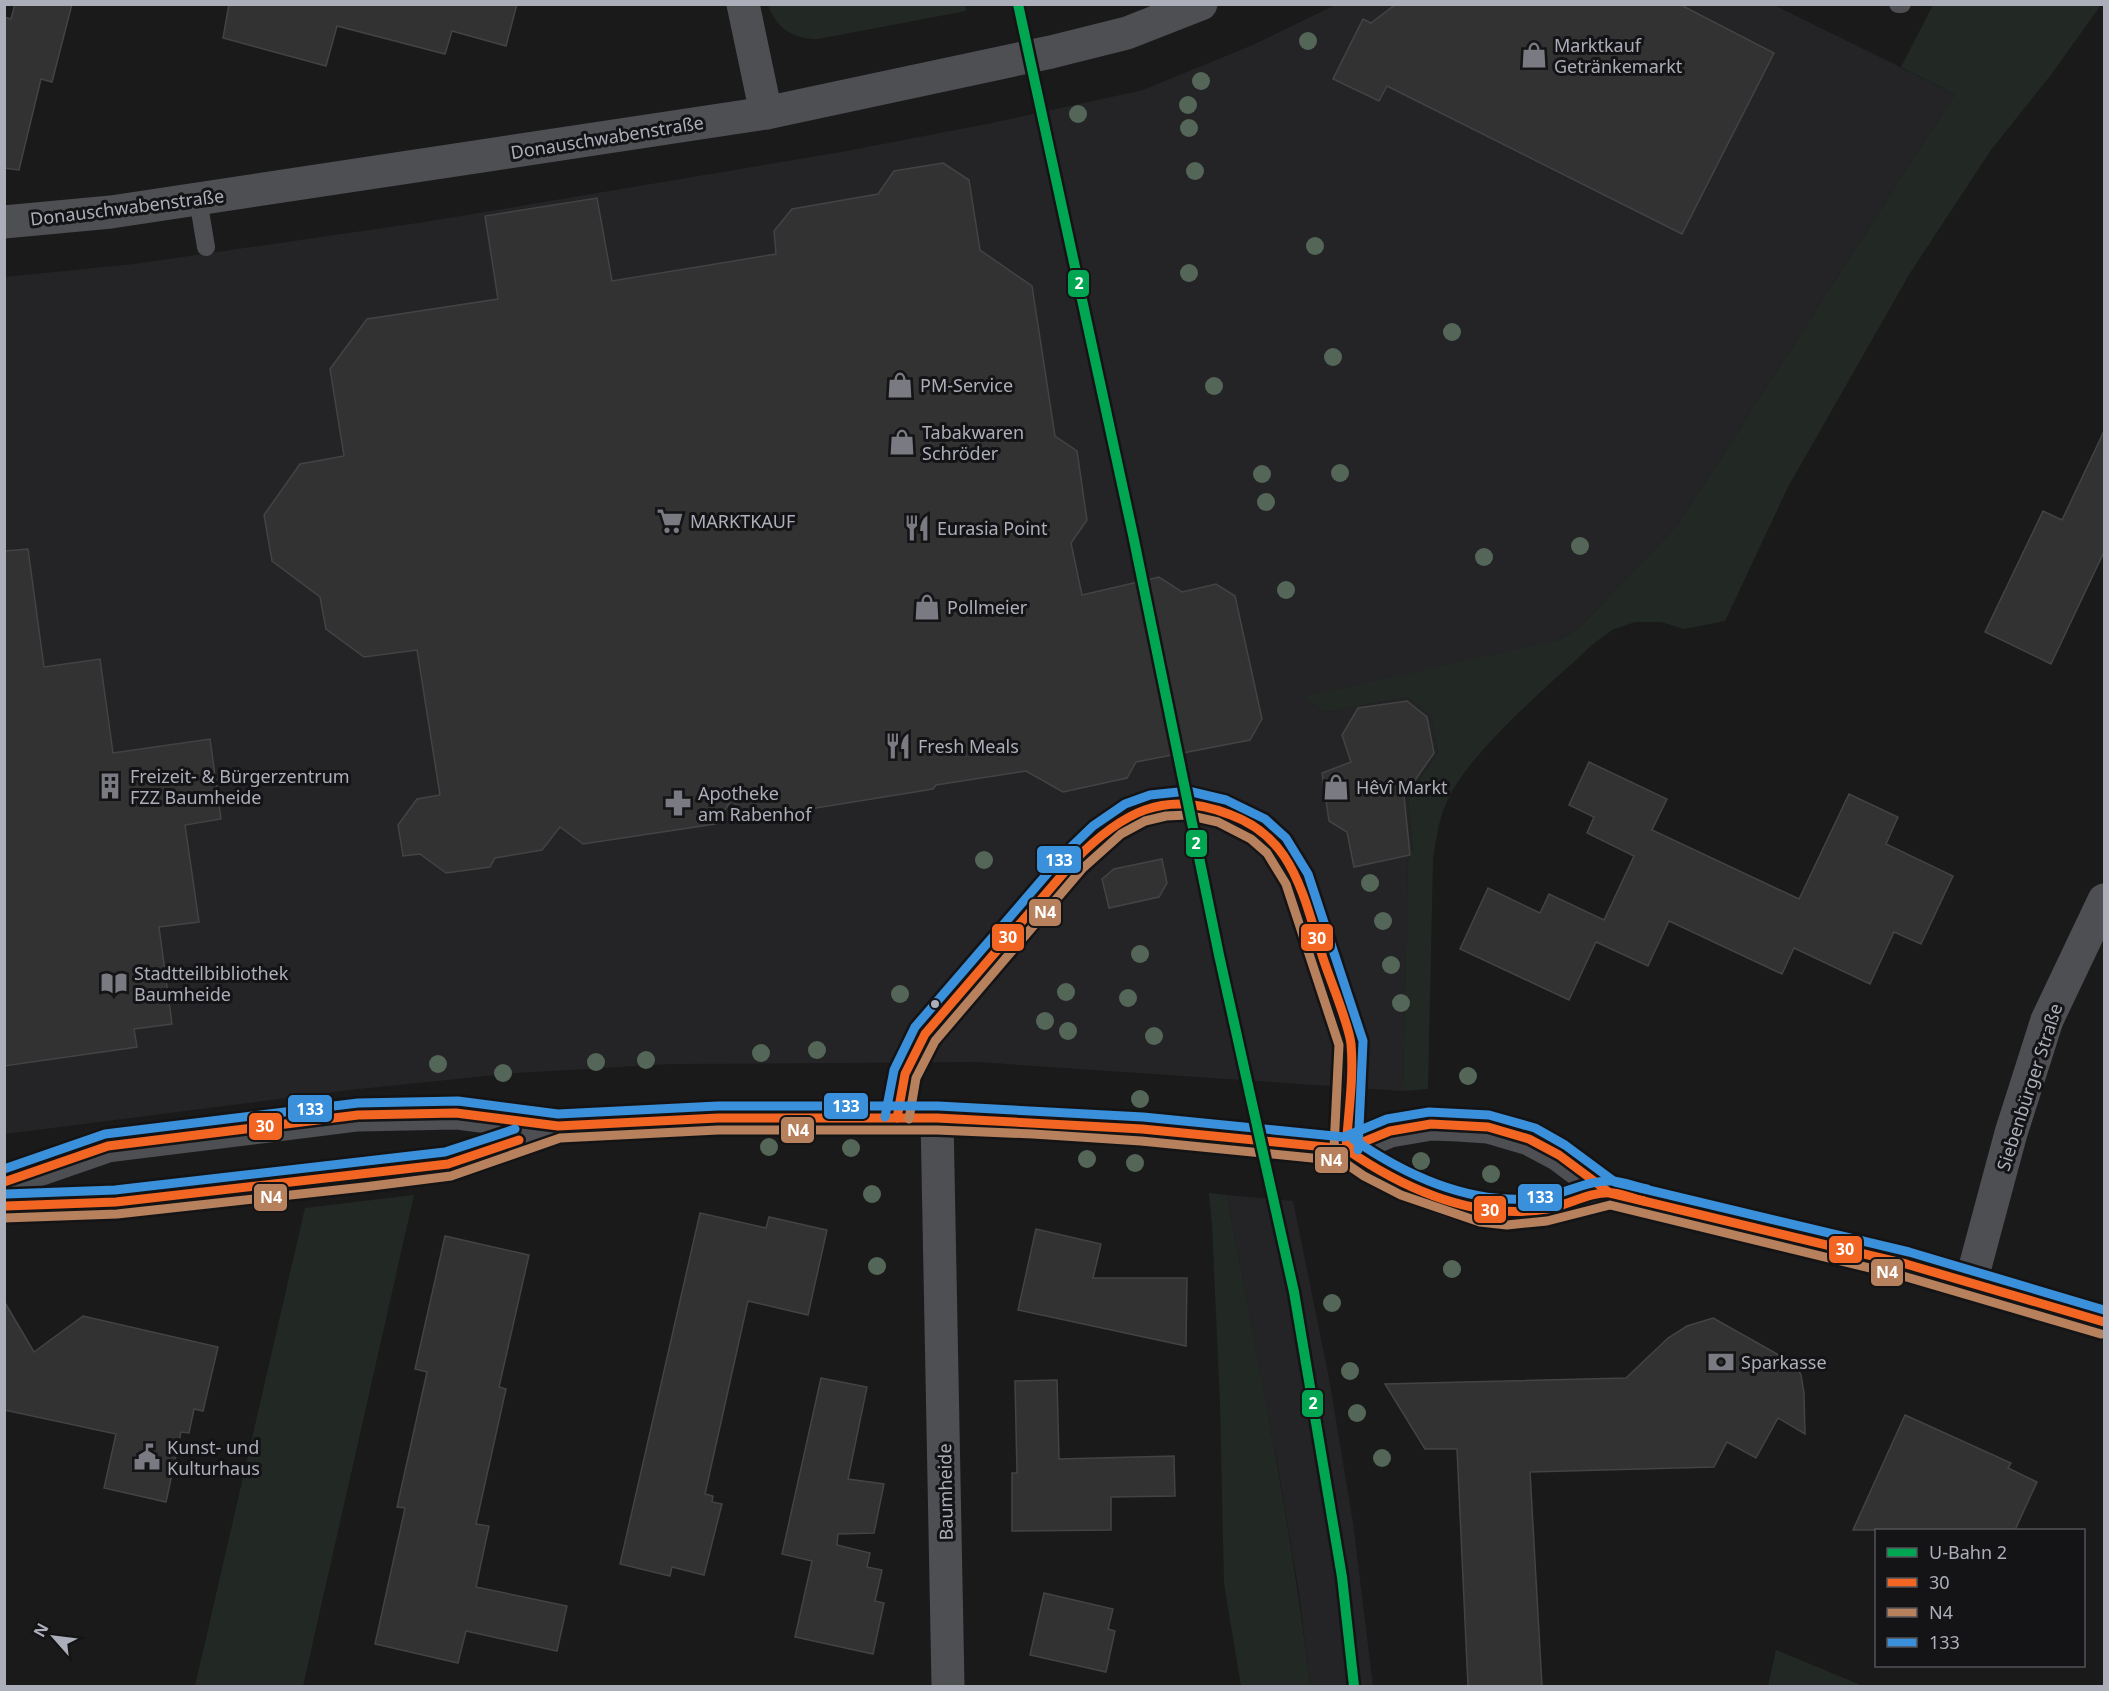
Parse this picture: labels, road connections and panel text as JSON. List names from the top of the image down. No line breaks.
{"streets":{"street":["Donauschwabenstraße","Siebenbürger Straße","Baumheide"]},"places":{"shop":["Marktkauf Getränkemarkt","PM-Service","Tabakwaren Schröder","Pollmeier","Hêvî Markt"],"supermarket":["MARKTKAUF"],"restaurant":["Eurasia Point","Fresh Meals"],"building":["Freizeit- & Bürgerzentrum FZZ Baumheide"],"pharmacy":["Apotheke am Rabenhof"],"library":["Stadtteilbibliothek Baumheide"],"bank":["Sparkasse"],"public building":["Kunst- und Kulturhaus"]},"lines":["metro line 2","transit line 133","transit line 30","transit line N4"],"legend":["U-Bahn 2","30","N4","133"],"north":"top left"}
